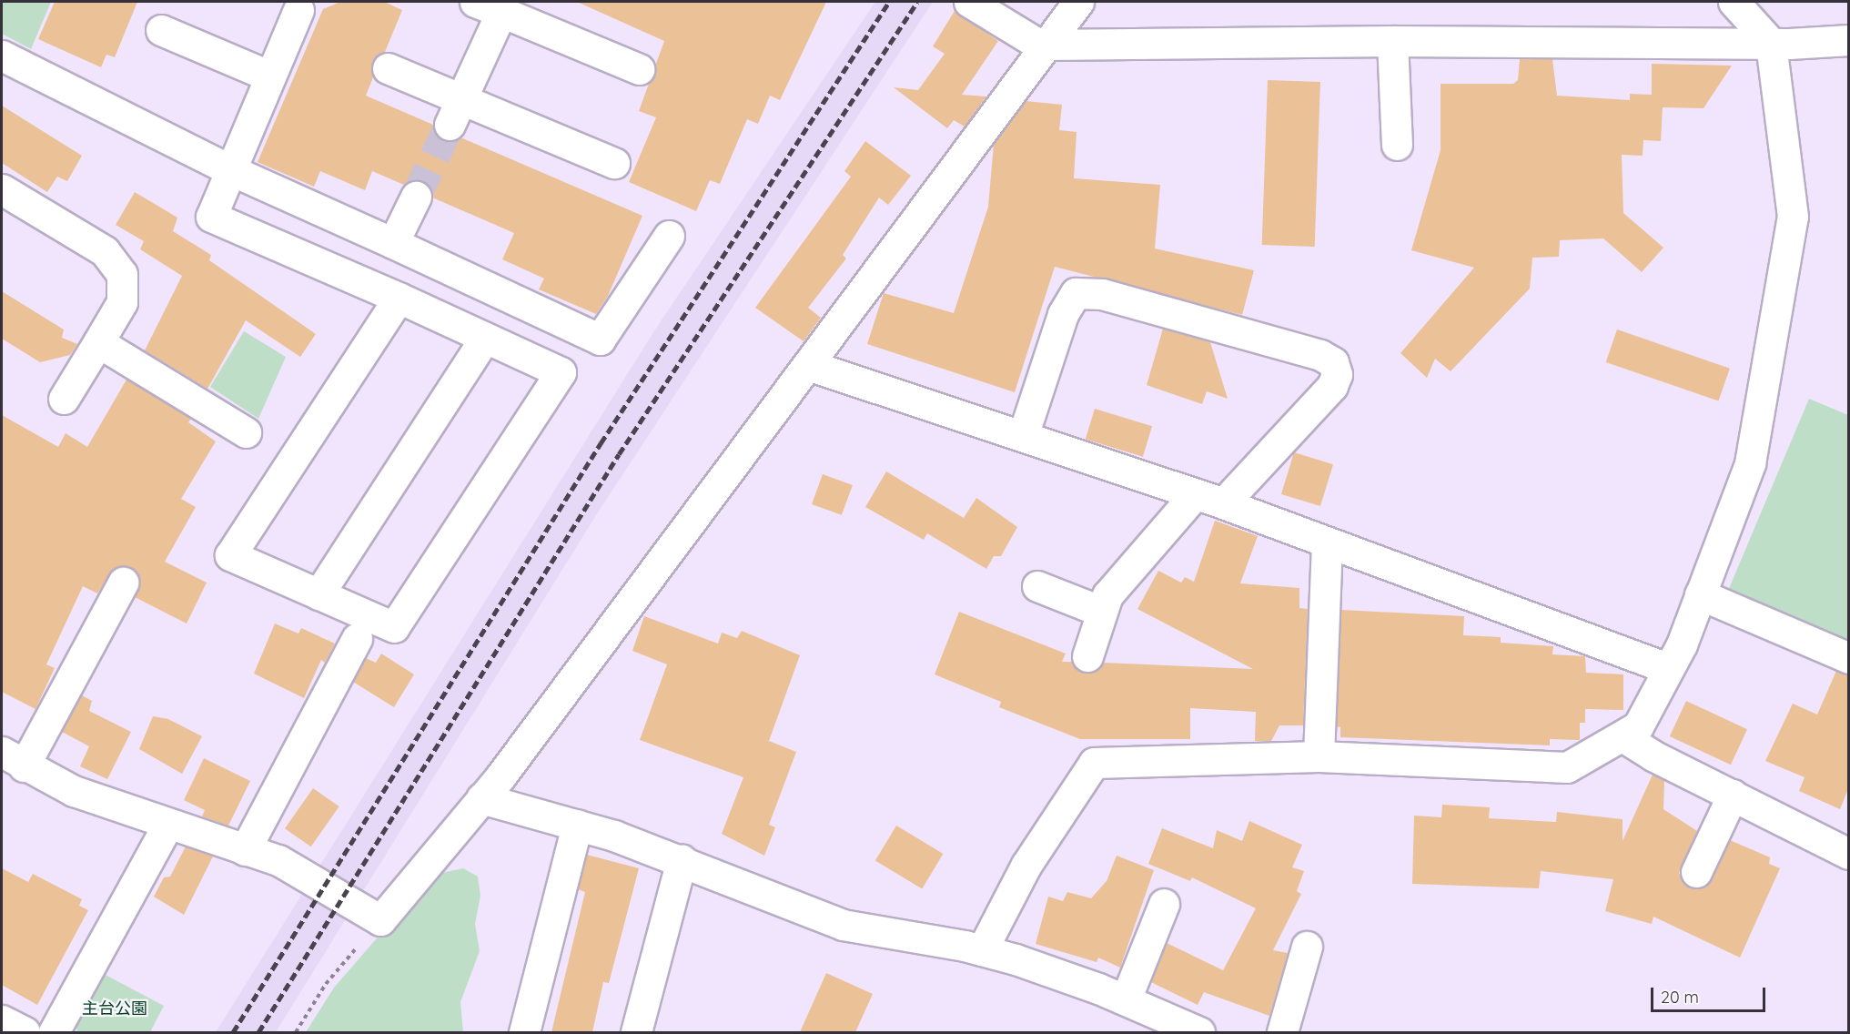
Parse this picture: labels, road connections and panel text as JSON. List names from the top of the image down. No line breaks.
{"parks":["主台公園"],"scale_bar":"20 m"}
